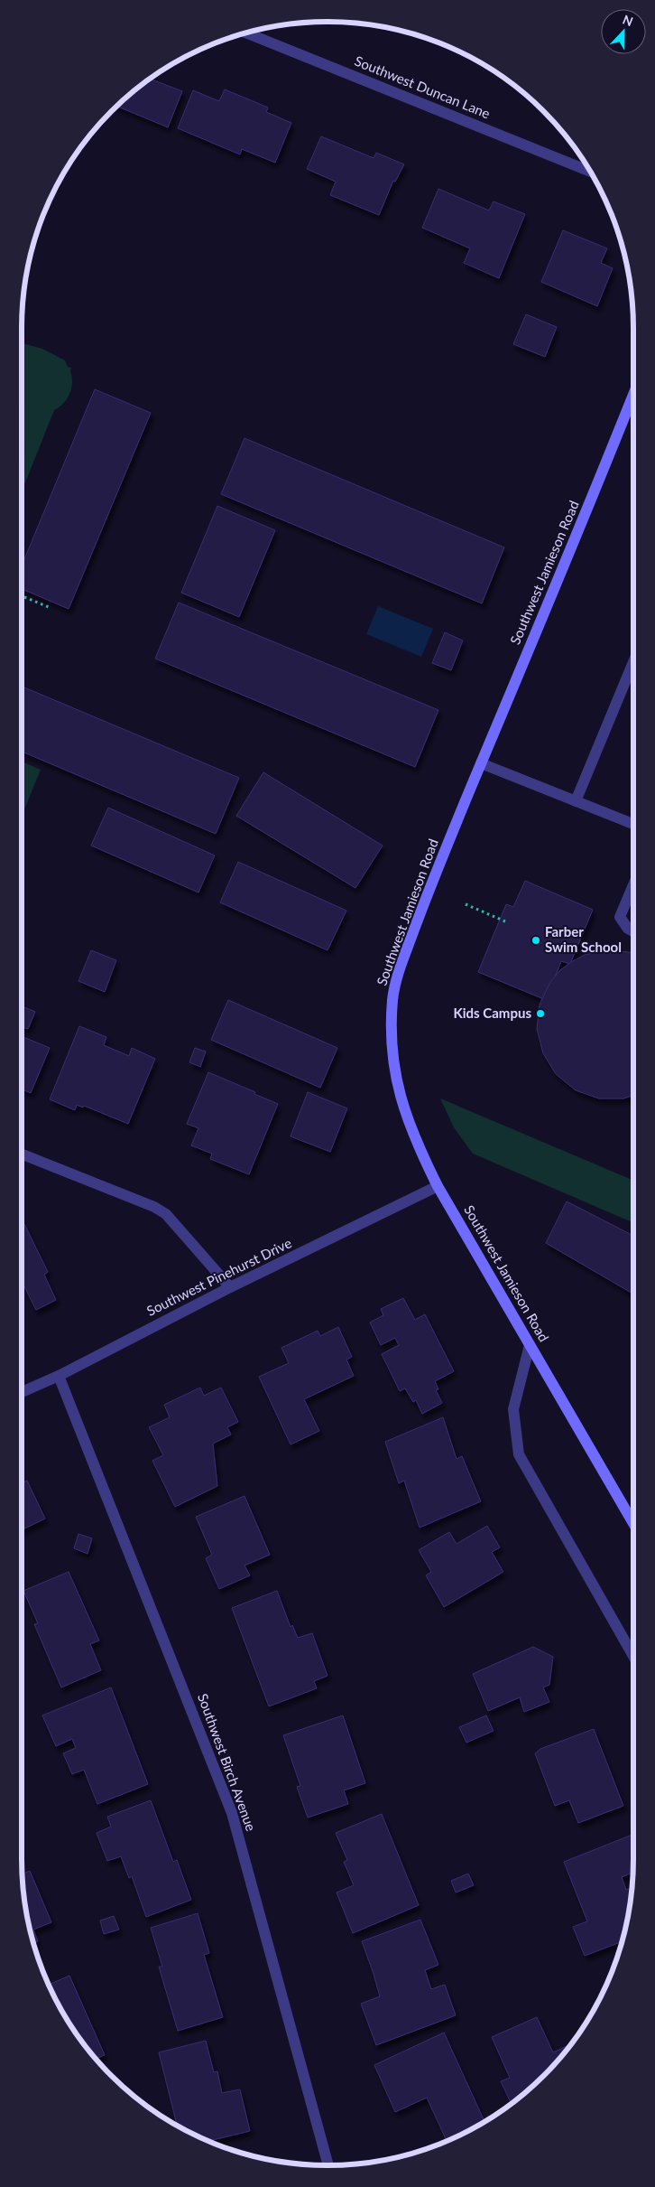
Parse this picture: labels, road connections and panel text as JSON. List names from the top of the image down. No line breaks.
{"streets":{"street":["Southwest Duncan Lane","Southwest Jamieson Road","Southwest Pinehurst Drive","Southwest Birch Avenue"]},"crossings":[["Southwest Jamieson Road","Southwest Pinehurst Drive"],["Southwest Pinehurst Drive","Southwest Birch Avenue"]],"places":["Farber Swim School","Kids Campus"],"north":"top"}
